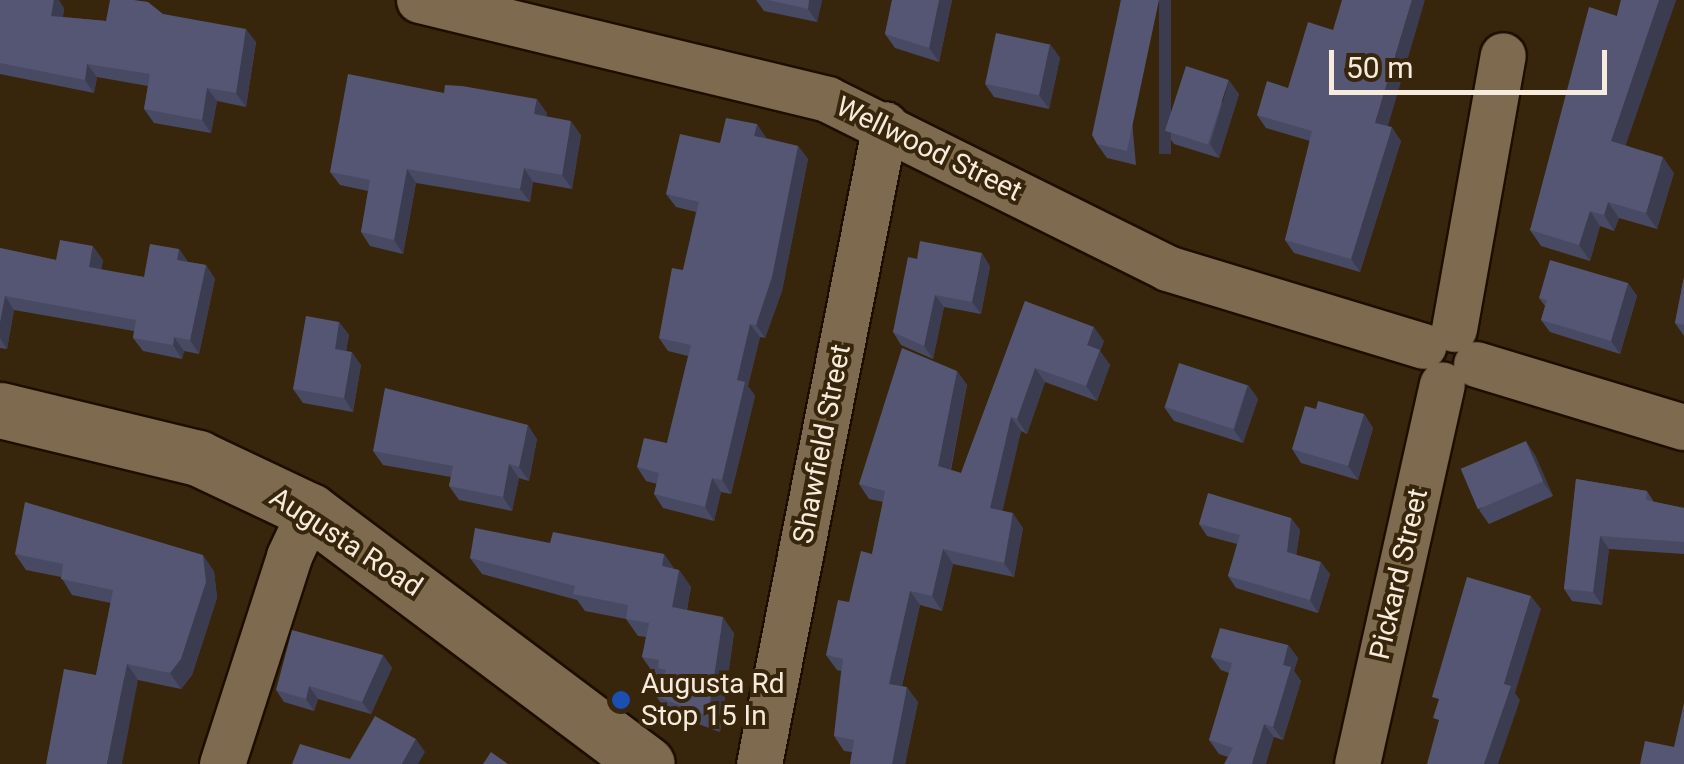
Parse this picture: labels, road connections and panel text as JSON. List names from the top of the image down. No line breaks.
{"streets":{"main road":["Augusta Road"],"street":["Wellwood Street","Shawfield Street","Pickard Street"]},"crossings":[["Wellwood Street","Shawfield Street"],["Wellwood Street","Pickard Street"]],"places":["Augusta Rd Stop 15 In"],"scale_bar":"50 m"}
